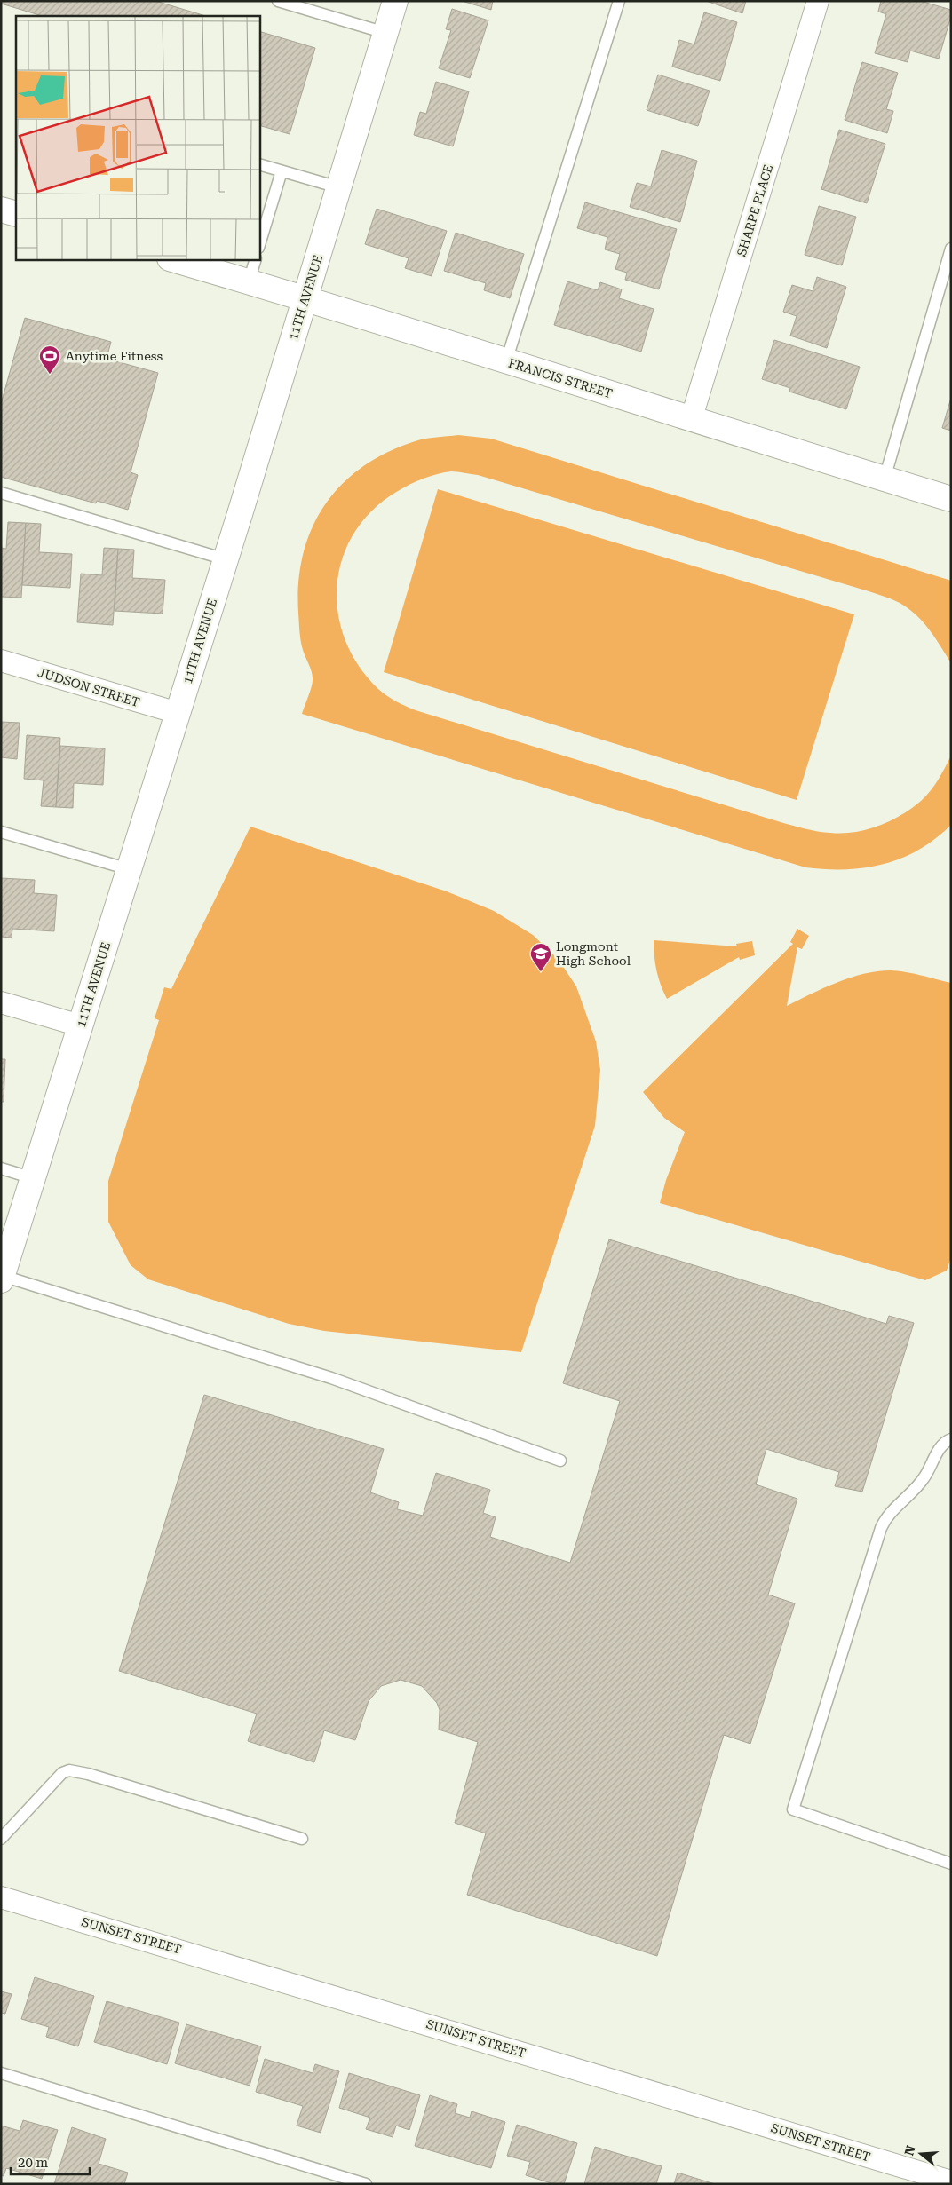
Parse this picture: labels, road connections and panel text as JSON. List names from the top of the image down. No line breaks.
{"streets":{"street":["SHARPE PLACE","11TH AVENUE","FRANCIS STREET","JUDSON STREET","SUNSET STREET"]},"crossings":[["SHARPE PLACE","FRANCIS STREET"],["11TH AVENUE","FRANCIS STREET"],["11TH AVENUE","JUDSON STREET"]],"places":{"sports":["Anytime Fitness"],"school or university":["Longmont High School"]},"scale_bar":"20 m","north":"left"}
